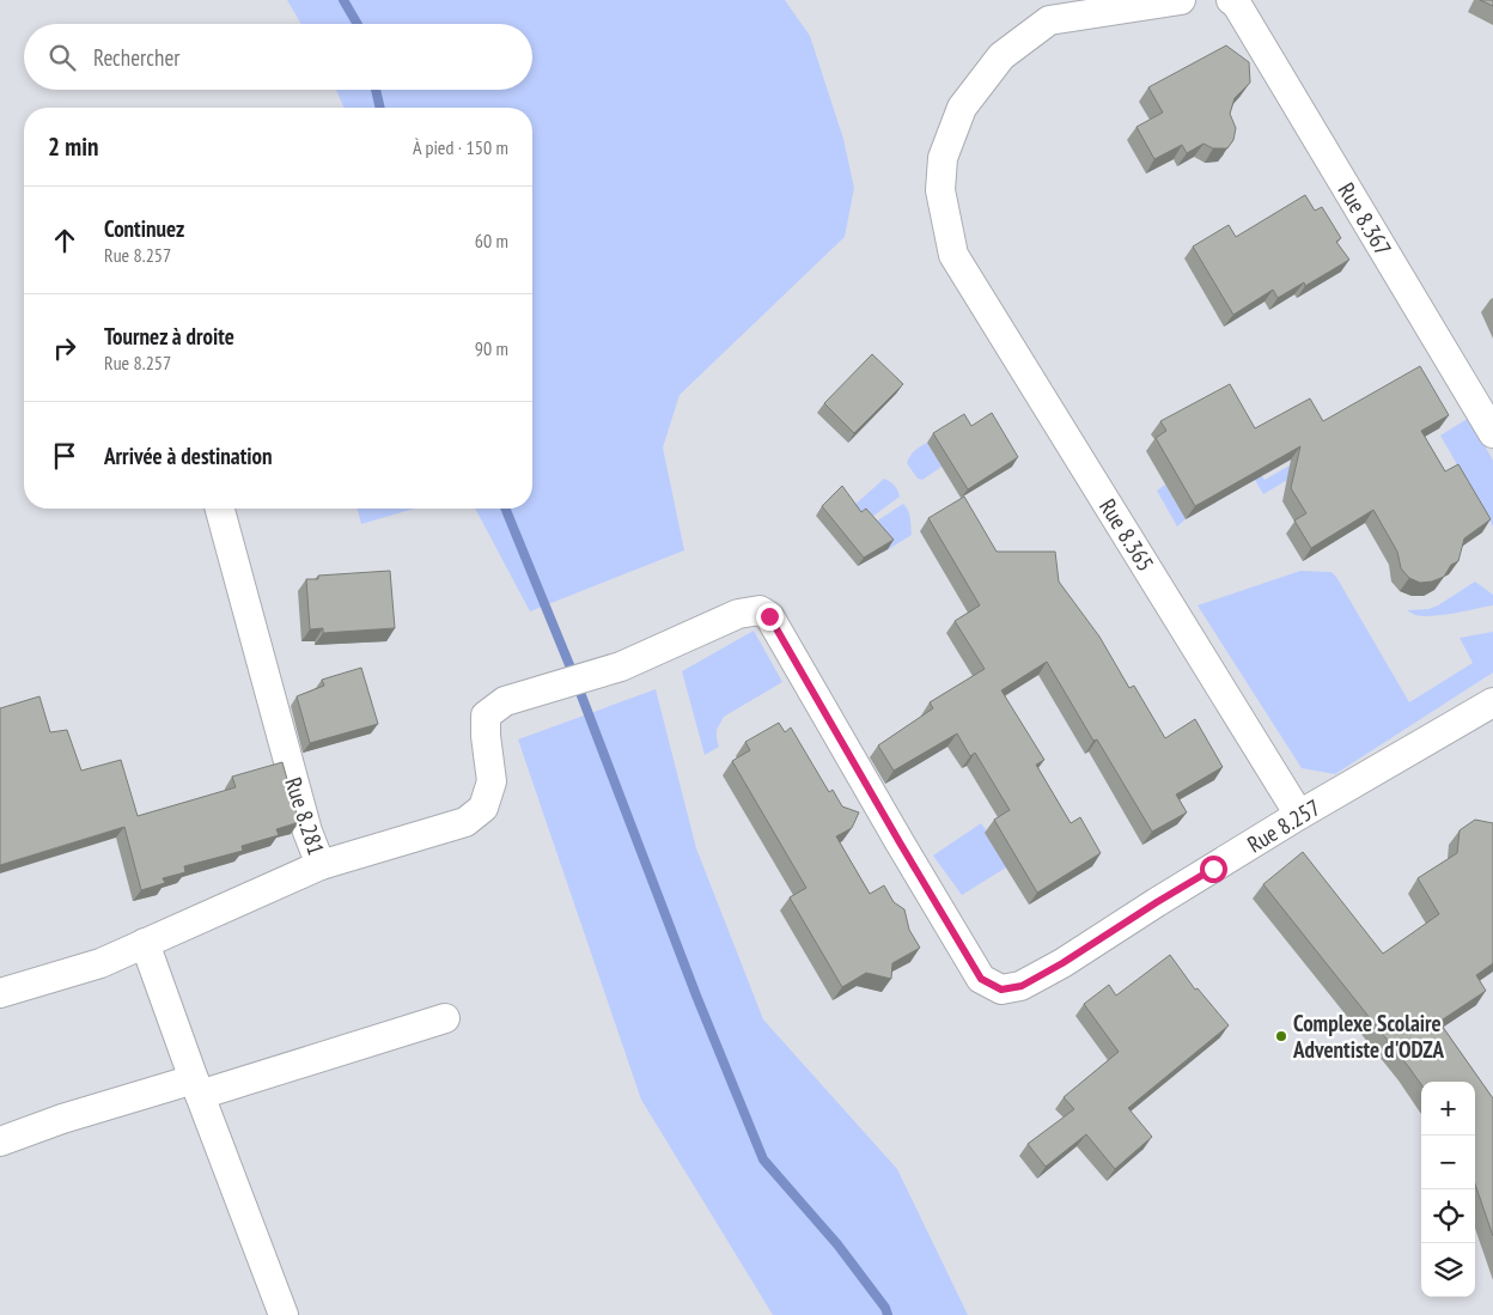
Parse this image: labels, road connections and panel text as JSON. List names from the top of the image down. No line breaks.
{"streets":{"street":["Rue 8.367","Rue 8.365","Rue 8.281","Rue 8.257"]},"crossings":[["Rue 8.365","Rue 8.257"],["Rue 8.281","Rue 8.257"]],"places":["Complexe Scolaire Adventiste d'ODZA"],"page":{"search":"Rechercher","heading":["2 min","À pied · 150 m"],"list":[["Continuez","Rue 8.257","60 m"],["Tournez à droite","Rue 8.257","90 m"],"Arrivée à destination"],"map_buttons":["+","−"]}}
